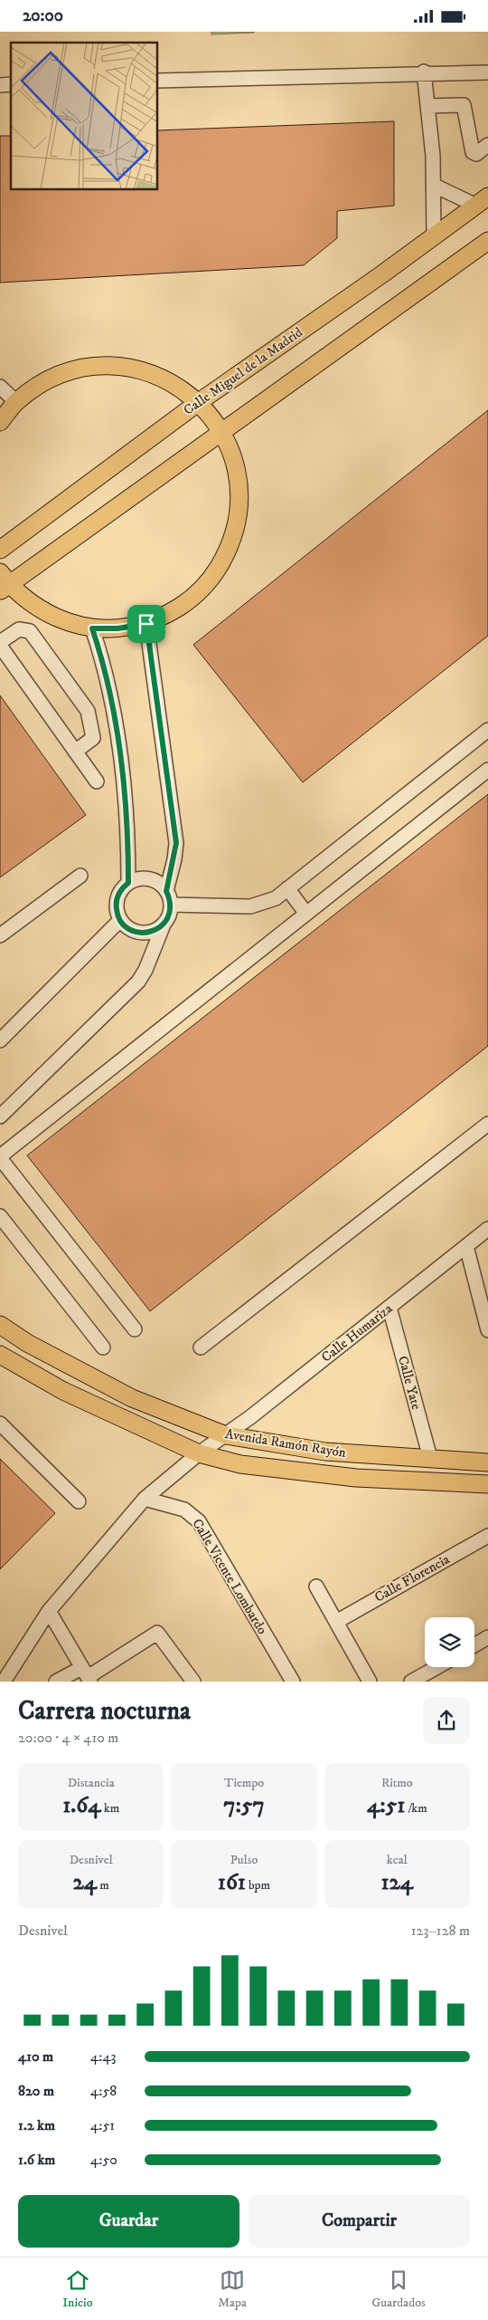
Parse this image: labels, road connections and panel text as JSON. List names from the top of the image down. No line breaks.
{"streets":{"main road":["Calle Miguel de la Madrid","Avenida Ramón Rayón"],"street":["Calle Humariza","Calle Yate","Calle Vicente Lombardo","Calle Florencia"]},"crossings":[["Calle Humariza","Calle Yate"],["Calle Humariza","Avenida Ramón Rayón"],["Calle Humariza","Calle Vicente Lombardo"],["Calle Yate","Avenida Ramón Rayón"]],"page":{"status":"20:00","heading":["Carrera nocturna","20:00 · 4 × 410 m"],"stats":[["Distancia","1.64 km"],["Tiempo","7:57"],["Ritmo","4:51 /km"],["Desnivel","24 m"],["Pulso","161 bpm"],["kcal","124"]],"chart":["Desnivel","123–128 m"],"list":[{"name":"410 m","note":"4:43"},{"name":"820 m","note":"4:58"},{"name":"1.2 km","note":"4:51"},{"name":"1.6 km","note":"4:50"}],"buttons":["Guardar","Compartir"],"tabs":["Inicio","Mapa","Guardados"]}}
